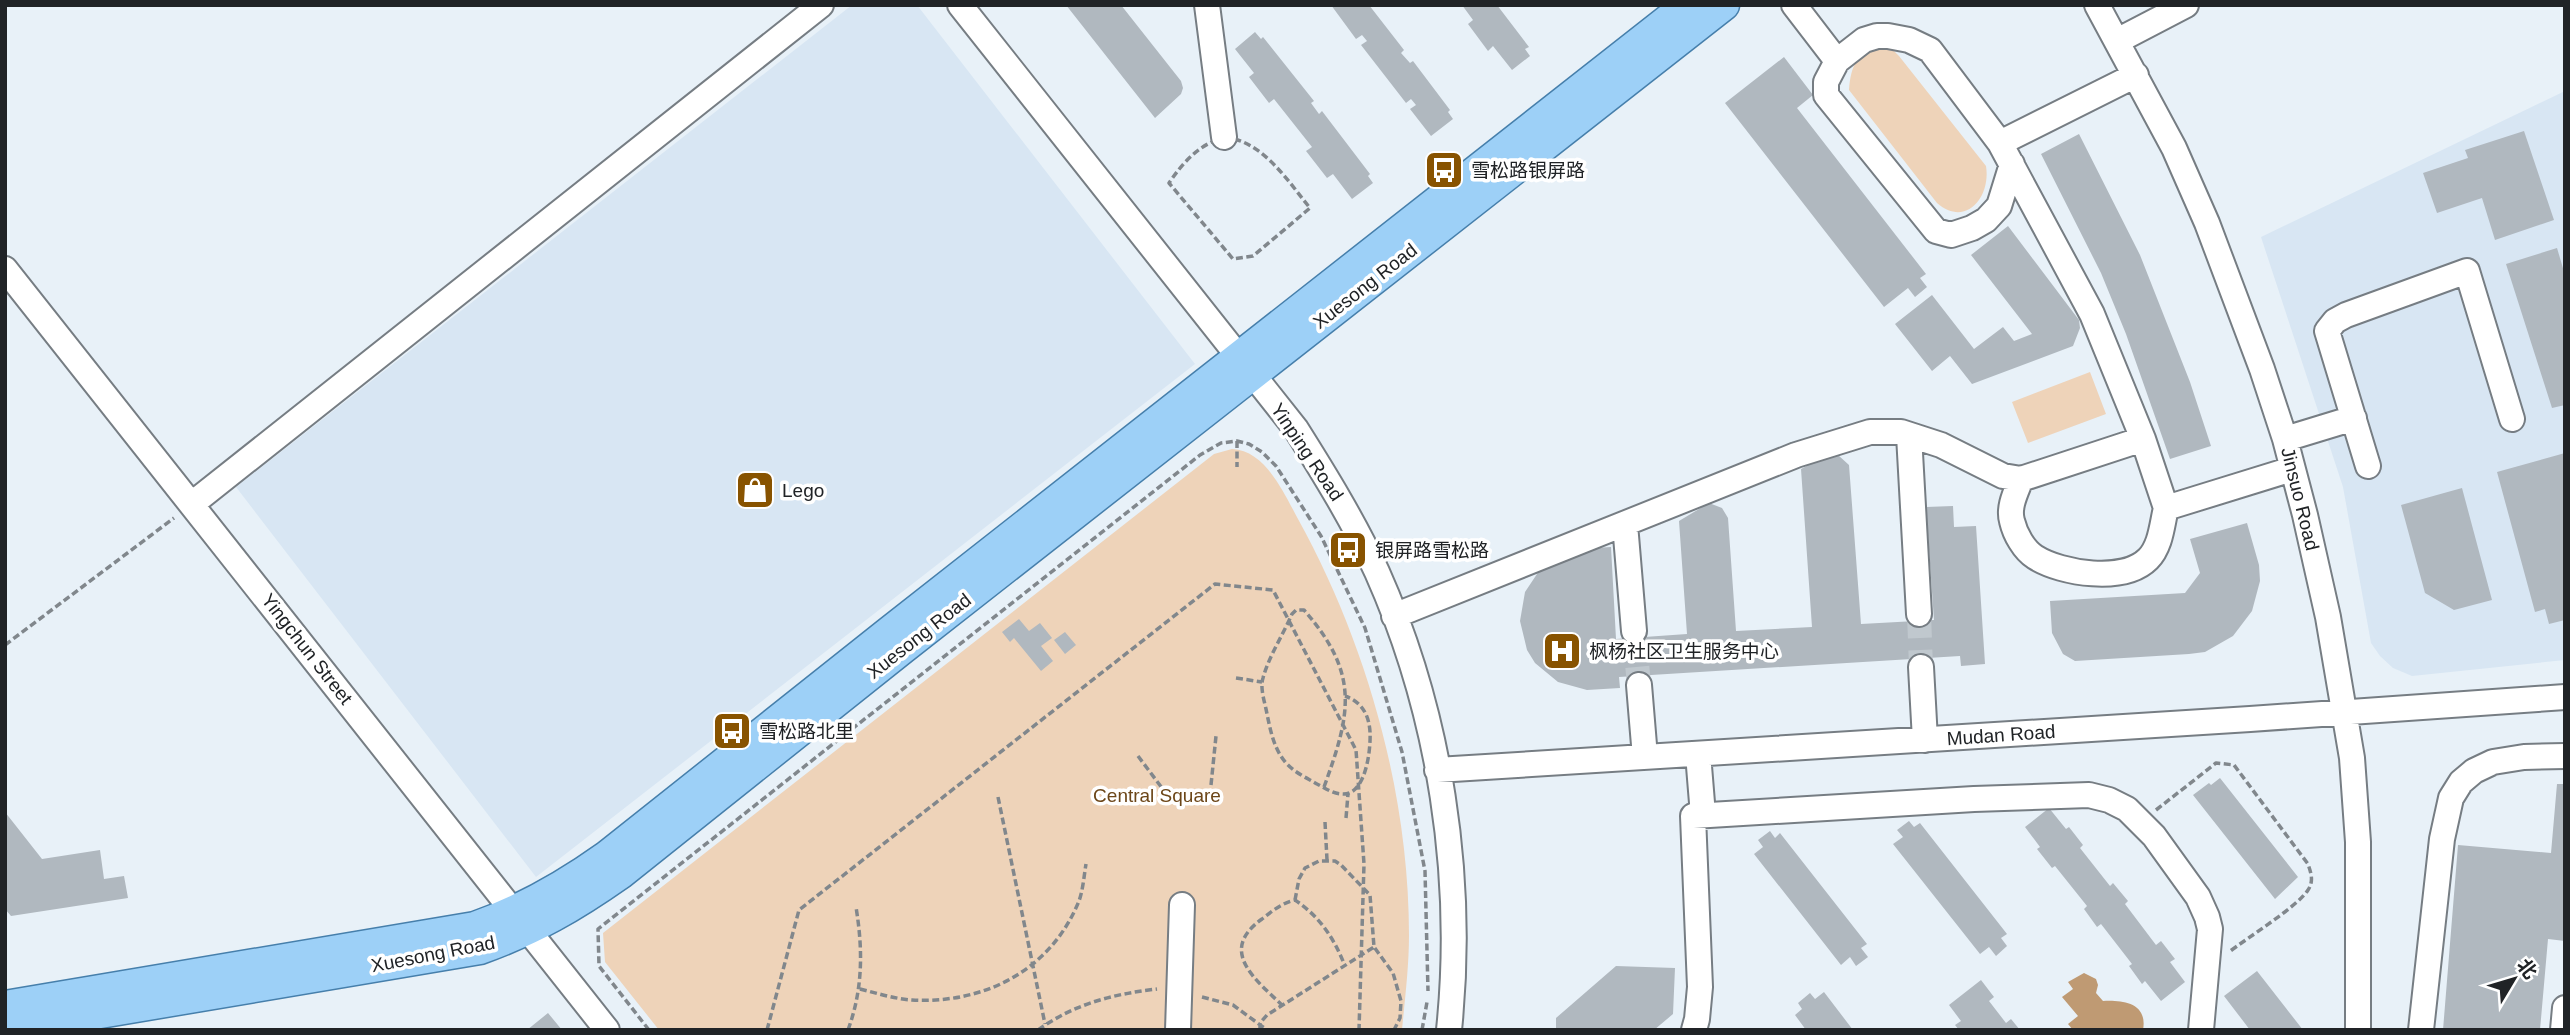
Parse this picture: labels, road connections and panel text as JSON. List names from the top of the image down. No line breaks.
{"streets":{"main road":["Xuesong Road"],"street":["Yinping Road","Jinsuo Road","Yingchun Street","Mudan Road"]},"crossings":[["Xuesong Road","Yinping Road"],["Xuesong Road","Yingchun Street"],["Yinping Road","Mudan Road"],["Jinsuo Road","Mudan Road"]],"parks":["Central Square"],"places":{"bus stop":["雪松路银屏路","银屏路雪松路","雪松路北里"],"shop":["Lego"],"hospital":["枫杨社区卫生服务中心"]},"north":"top right"}
